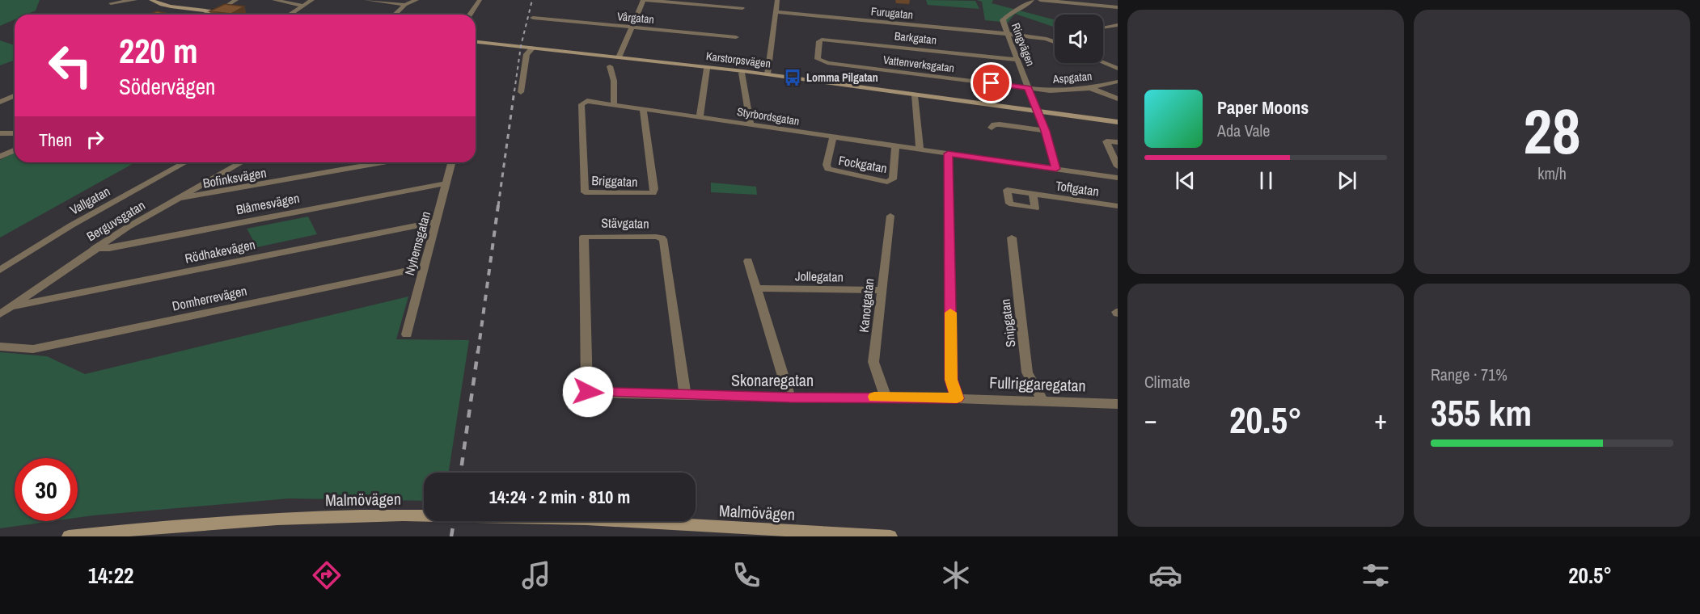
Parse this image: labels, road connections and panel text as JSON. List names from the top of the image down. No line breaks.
{"streets":{"street":["Furugatan","Vårgatan","Barkgatan","Ringvägen","Karstorpsvägen","Vattenverksgatan","Aspgatan","Styrbordsgatan","Fockgatan","Bofinksvägen","Briggatan","Toftgatan","Vallgatan","Blåmesvägen","Berguvsgatan","Stävgatan","Nyhemsgatan","Rödhakevägen","Jollegatan","Domherrevägen","Kanotgatan","Snipgatan","Skonaregatan","Fullriggaregatan","Malmövägen"]},"crossings":[["Furugatan","Ringvägen"],["Barkgatan","Ringvägen"],["Barkgatan","Vattenverksgatan"],["Ringvägen","Karstorpsvägen"],["Ringvägen","Vattenverksgatan"],["Ringvägen","Aspgatan"],["Ringvägen","Styrbordsgatan"],["Vattenverksgatan","Aspgatan"],["Styrbordsgatan","Fockgatan"],["Styrbordsgatan","Briggatan"],["Bofinksvägen","Berguvsgatan"],["Blåmesvägen","Berguvsgatan"],["Blåmesvägen","Nyhemsgatan"],["Berguvsgatan","Rödhakevägen"],["Stävgatan","Skonaregatan"],["Nyhemsgatan","Rödhakevägen"],["Nyhemsgatan","Domherrevägen"],["Jollegatan","Kanotgatan"],["Kanotgatan","Skonaregatan"],["Snipgatan","Fullriggaregatan"],["Skonaregatan","Fullriggaregatan"]],"places":{"bus stop":["Lomma Pilgatan"]},"page":{"tile":[["28","km/h"],"Climate",["Range · 71%","355 km"]],"turn":["220 m","Södervägen"],"song":["Paper Moons","Ada Vale"],"then":"Then","heat":["−","20.5°","+"],"limit":"30","trip":"14:24 · 2 min · 810 m","tabs":["14:22","20.5°"]}}
